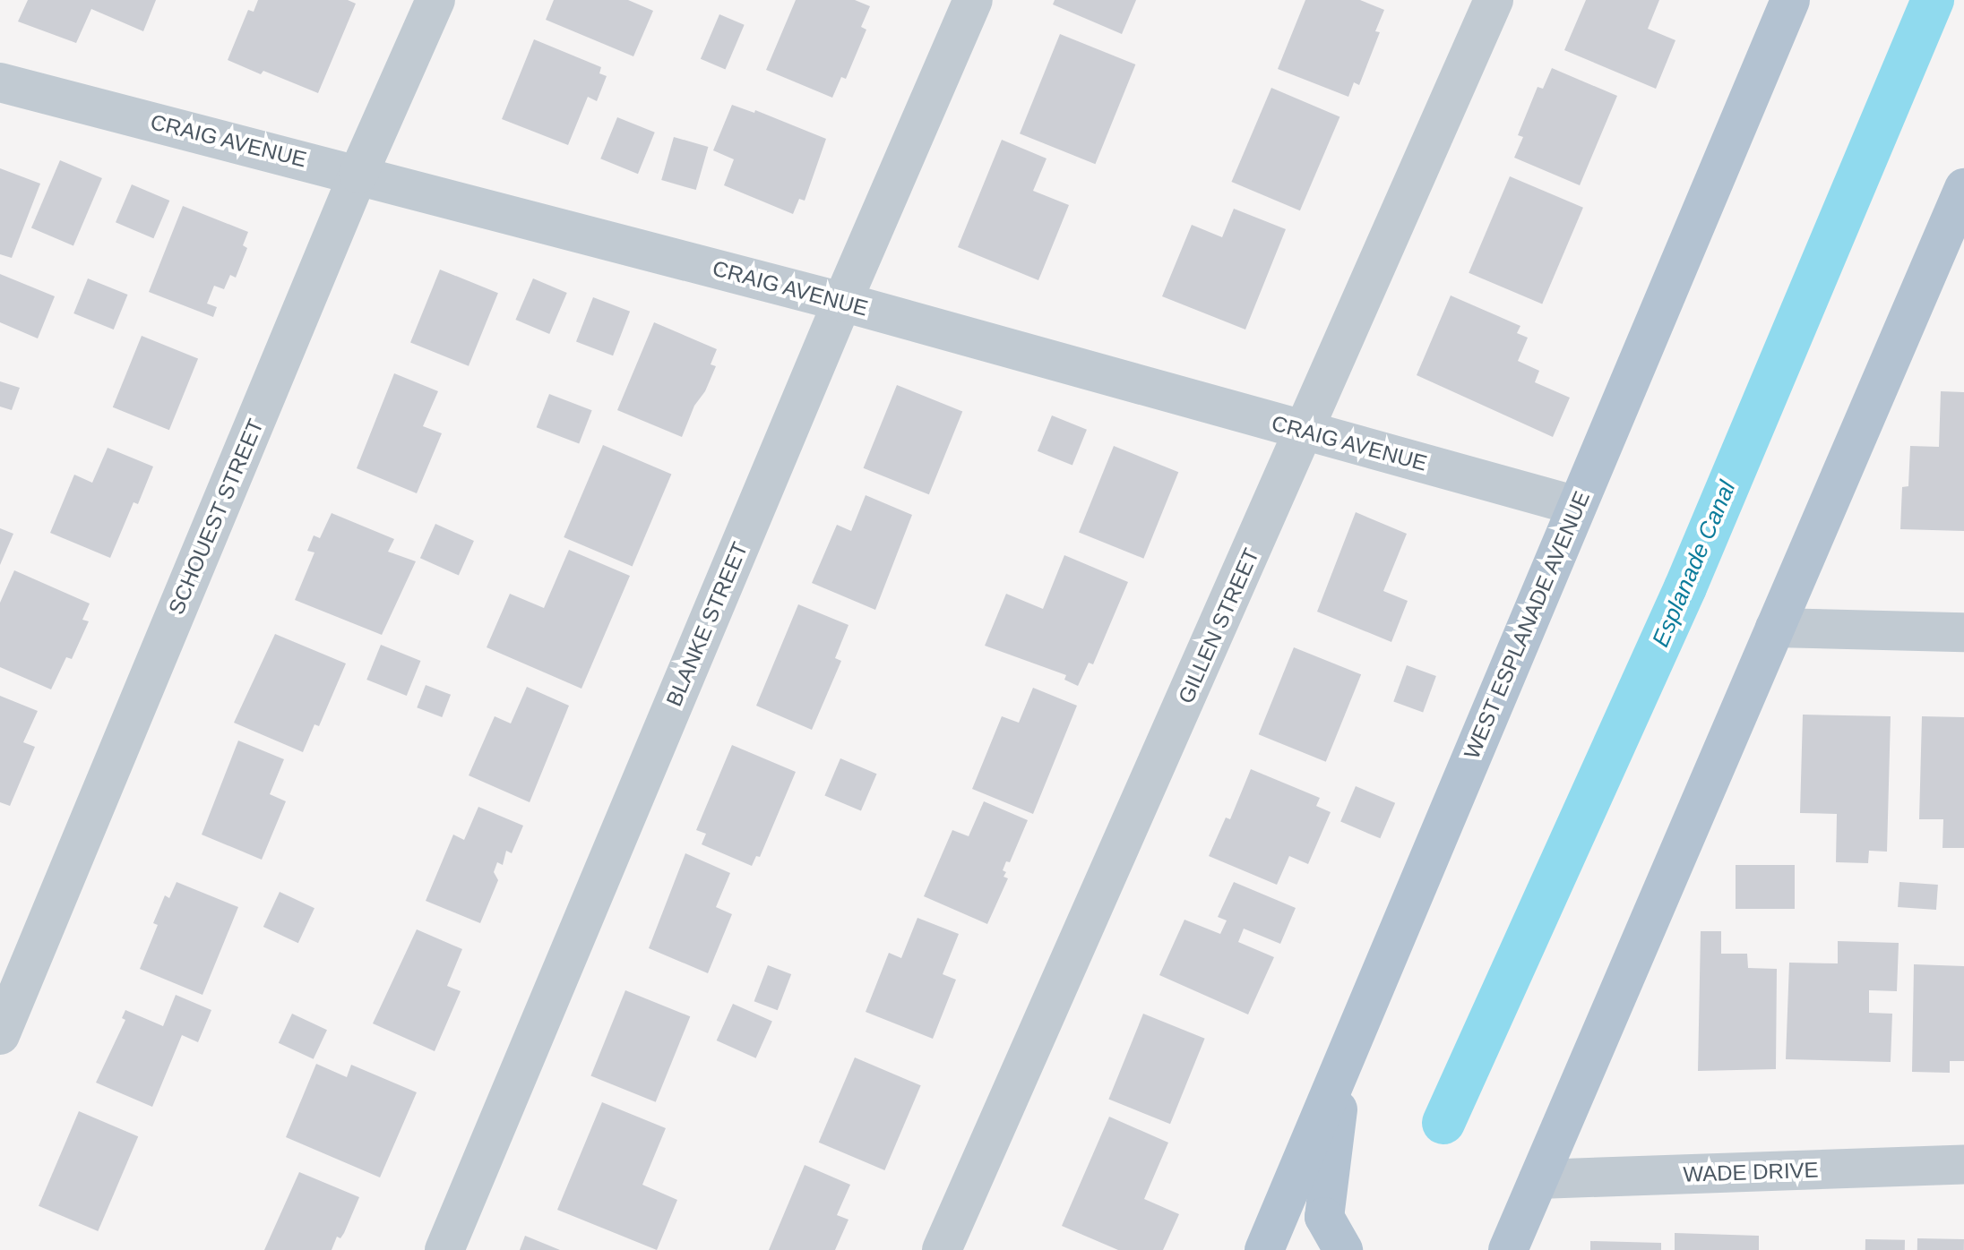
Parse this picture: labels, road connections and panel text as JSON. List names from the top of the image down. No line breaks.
{"streets":{"main road":["WEST ESPLANADE AVENUE"],"street":["CRAIG AVENUE","SCHOUEST STREET","BLANKE STREET","GILLEN STREET","WADE DRIVE"]},"crossings":[["CRAIG AVENUE","SCHOUEST STREET"],["CRAIG AVENUE","BLANKE STREET"],["CRAIG AVENUE","WEST ESPLANADE AVENUE"],["CRAIG AVENUE","GILLEN STREET"]],"water":["Esplanade Canal"]}
